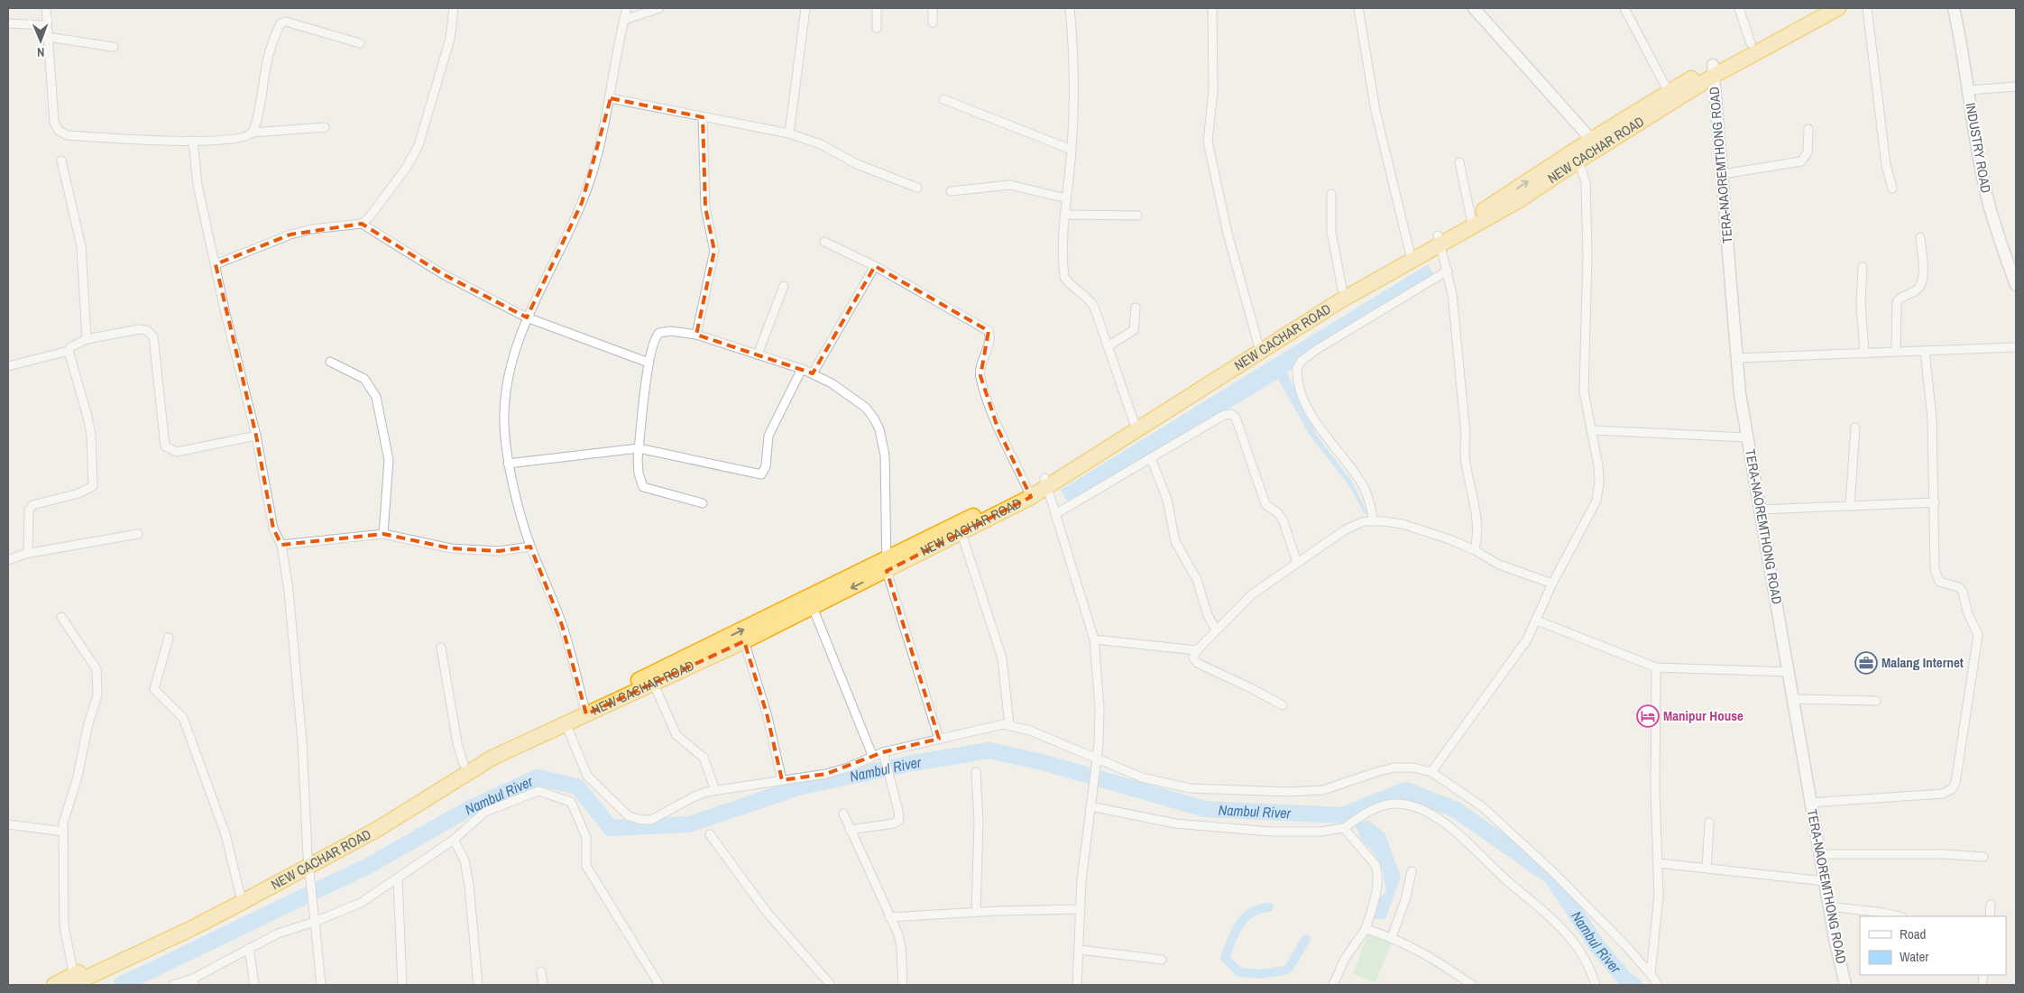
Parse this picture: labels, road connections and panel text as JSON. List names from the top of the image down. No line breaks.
{"streets":{"highway":["NEW CACHAR ROAD"],"street":["INDUSTRY ROAD","TERA-NAOREMTHONG ROAD"]},"crossings":[["NEW CACHAR ROAD","TERA-NAOREMTHONG ROAD"]],"water":["Nambul River"],"places":{"office":["Malang Internet"],"hotel":["Manipur House"]},"legend":["Road","Water"],"north":"bottom"}
